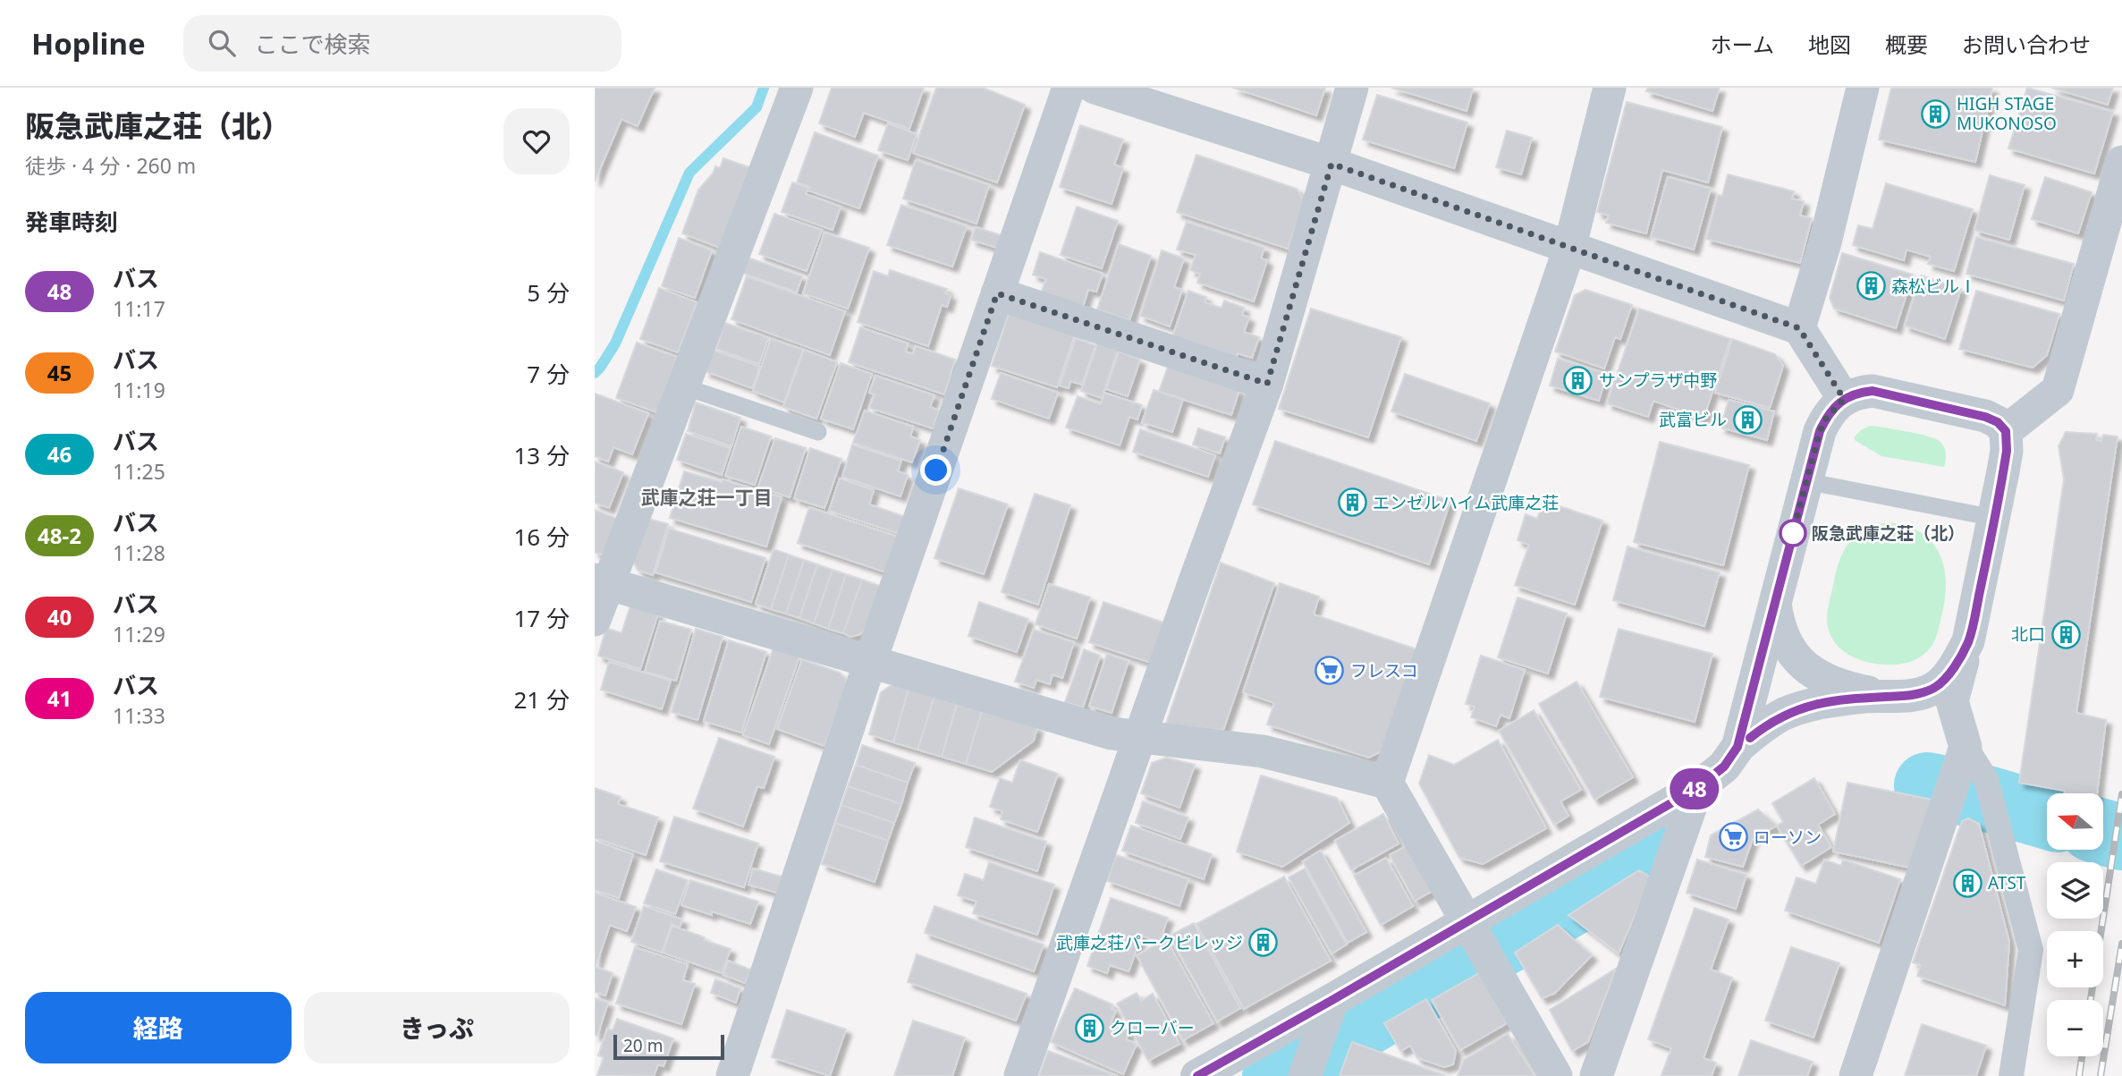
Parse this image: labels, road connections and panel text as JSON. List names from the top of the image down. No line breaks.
{"districts":["武庫之荘一丁目"],"places":{"building":["HIGH STAGE MUKONOSO","森松ビルⅠ","サンプラザ中野","武富ビル","エンゼルハイム武庫之荘","北口","ATST","武庫之荘パークビレッジ","クローバー"],"other":["阪急武庫之荘（北）"],"supermarket":["フレスコ","ローソン"]},"lines":["bus line 48"],"scale_bar":"20 m","north":"left","page":{"header":"Hopline","search":"ここで検索","nav":["ホーム","地図","概要","お問い合わせ"],"heading":[["阪急武庫之荘（北）","徒歩 · 4 分 · 260 m"],"発車時刻"],"on_map":"48","list":[{"mark":"48","name":"バス","note":"11:17","value":"5 分"},{"mark":"45","name":"バス","note":"11:19","value":"7 分"},{"mark":"46","name":"バス","note":"11:25","value":"13 分"},{"mark":"48-2","name":"バス","note":"11:28","value":"16 分"},{"mark":"40","name":"バス","note":"11:29","value":"17 分"},{"mark":"41","name":"バス","note":"11:33","value":"21 分"}],"map_buttons":["+","−"],"buttons":["経路","きっぷ"],"scale":"20 m"}}
